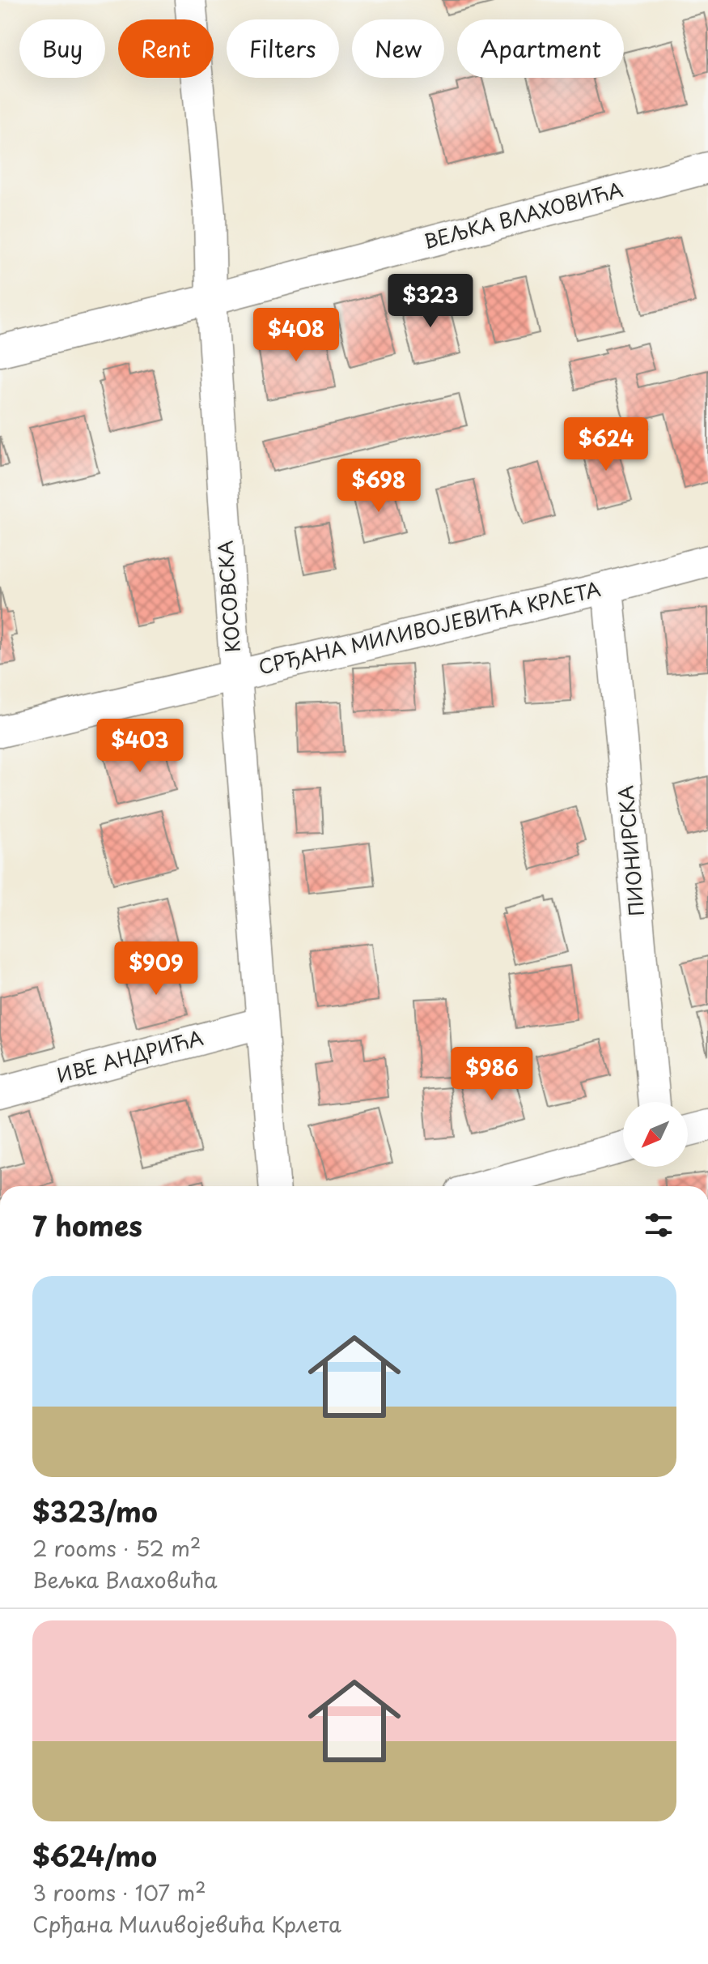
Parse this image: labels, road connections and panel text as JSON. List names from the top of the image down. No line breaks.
{"streets":{"street":["ВЕЉКА ВЛАХОВИЋА","КОСОВСКА","СРЂАНА МИЛИВОЈЕВИЋА КРЛЕТА","ПИОНИРСКА","ИВЕ АНДРИЋА"]},"crossings":[["ВЕЉКА ВЛАХОВИЋА","КОСОВСКА"],["КОСОВСКА","СРЂАНА МИЛИВОЈЕВИЋА КРЛЕТА"],["КОСОВСКА","ИВЕ АНДРИЋА"],["СРЂАНА МИЛИВОЈЕВИЋА КРЛЕТА","ПИОНИРСКА"]],"north":"bottom left","page":{"chip":["Buy","Rent","Filters","New","Apartment"],"price":["$323","$408","$624","$698","$403","$909","$986"],"heading":"7 homes","list":[{"name":"$323/mo","note":"2 rooms · 52 m² · Вељка Влаховића"},{"name":"$624/mo","note":"3 rooms · 107 m² · Срђана Миливојевића Крлета"}]}}
